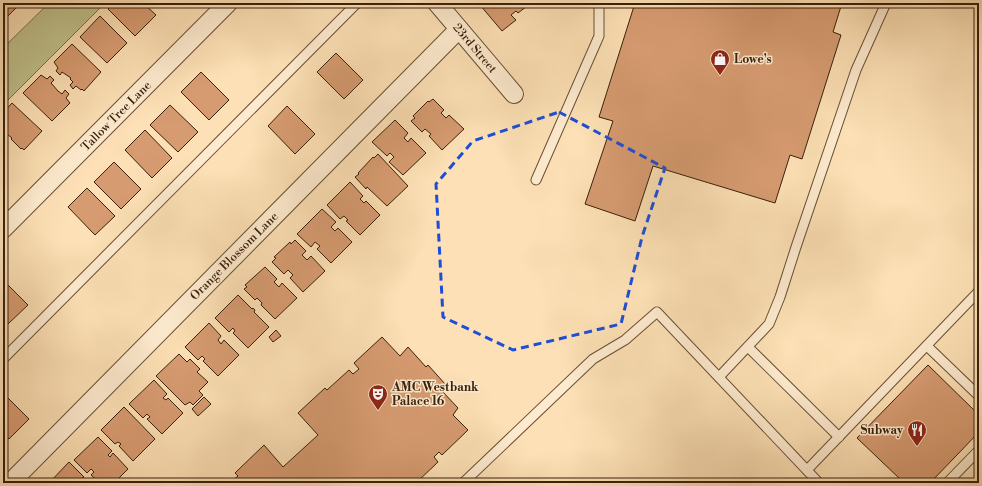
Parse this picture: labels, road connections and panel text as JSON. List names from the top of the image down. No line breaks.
{"streets":{"street":["23rd Street","Tallow Tree Lane","Orange Blossom Lane"]},"crossings":[["23rd Street","Orange Blossom Lane"]],"places":{"shop":["Lowe's"],"theatre":["AMC Westbank Palace 16"],"restaurant":["Subway"]}}
